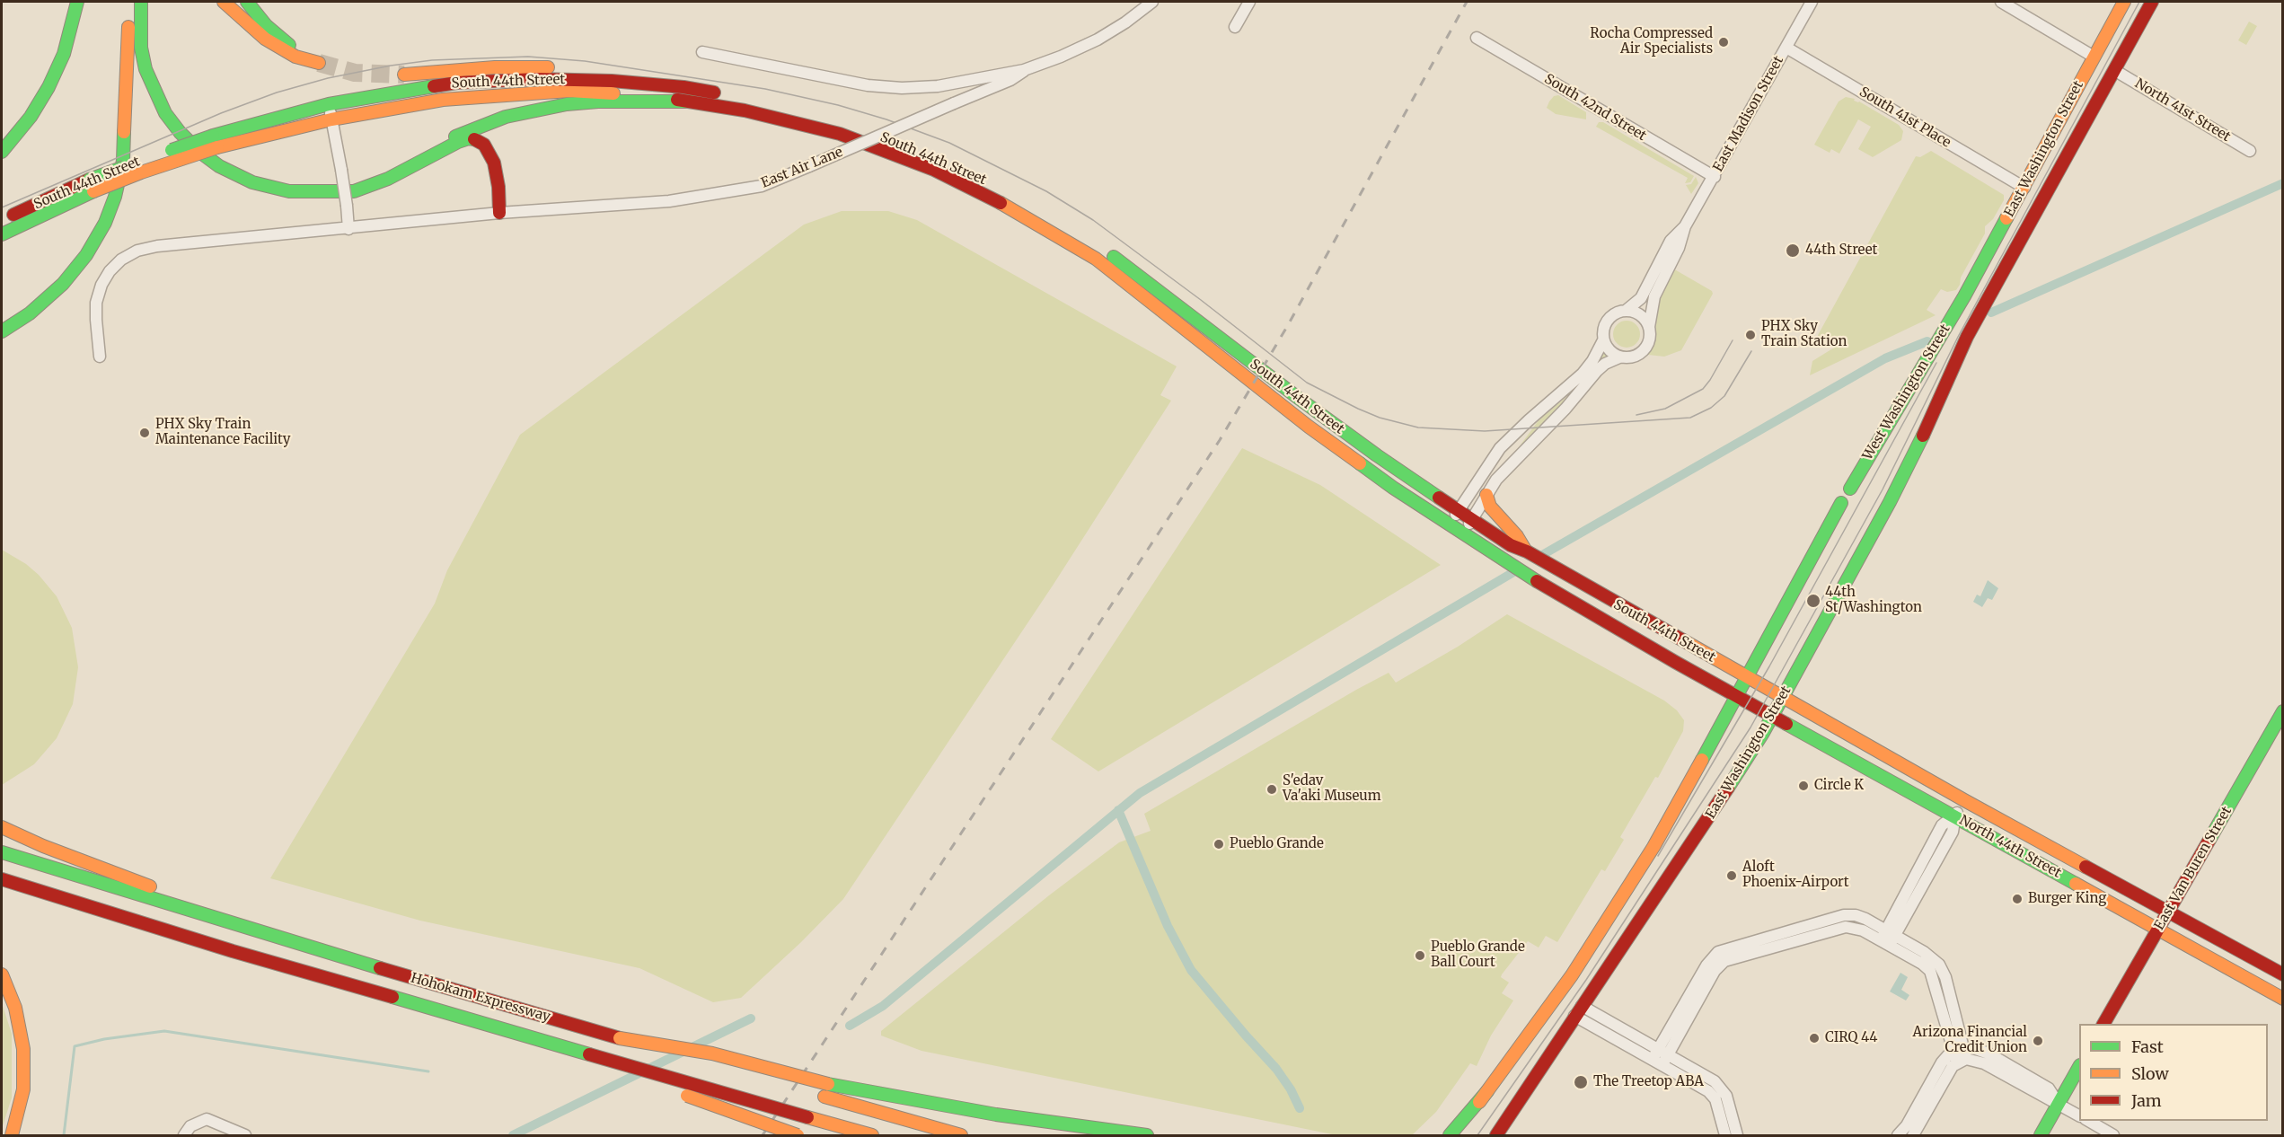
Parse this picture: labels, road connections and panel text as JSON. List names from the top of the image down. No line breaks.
{"streets":{"main road":["South 44th Street","East Washington Street","West Washington Street","North 44th Street","East Van Buren Street","Hohokam Expressway"],"street":["South 42nd Street","North 41st Street","East Madison Street","South 41st Place","East Air Lane"]},"crossings":[["South 44th Street","North 44th Street"],["South 42nd Street","East Madison Street"],["North 41st Street","East Washington Street"],["East Madison Street","South 41st Place"],["South 41st Place","East Washington Street"],["East Washington Street","West Washington Street"],["East Washington Street","North 44th Street"],["North 44th Street","East Van Buren Street"]],"places":["Rocha Compressed Air Specialists","44th Street","PHX Sky Train Station","PHX Sky Train Maintenance Facility","44th St/Washington","Circle K","S'edav Va'aki Museum","Pueblo Grande","Aloft Phoenix-Airport","Burger King","Pueblo Grande Ball Court","CIRQ 44","Arizona Financial Credit Union","The Treetop ABA"],"legend":["Fast","Slow","Jam"]}
